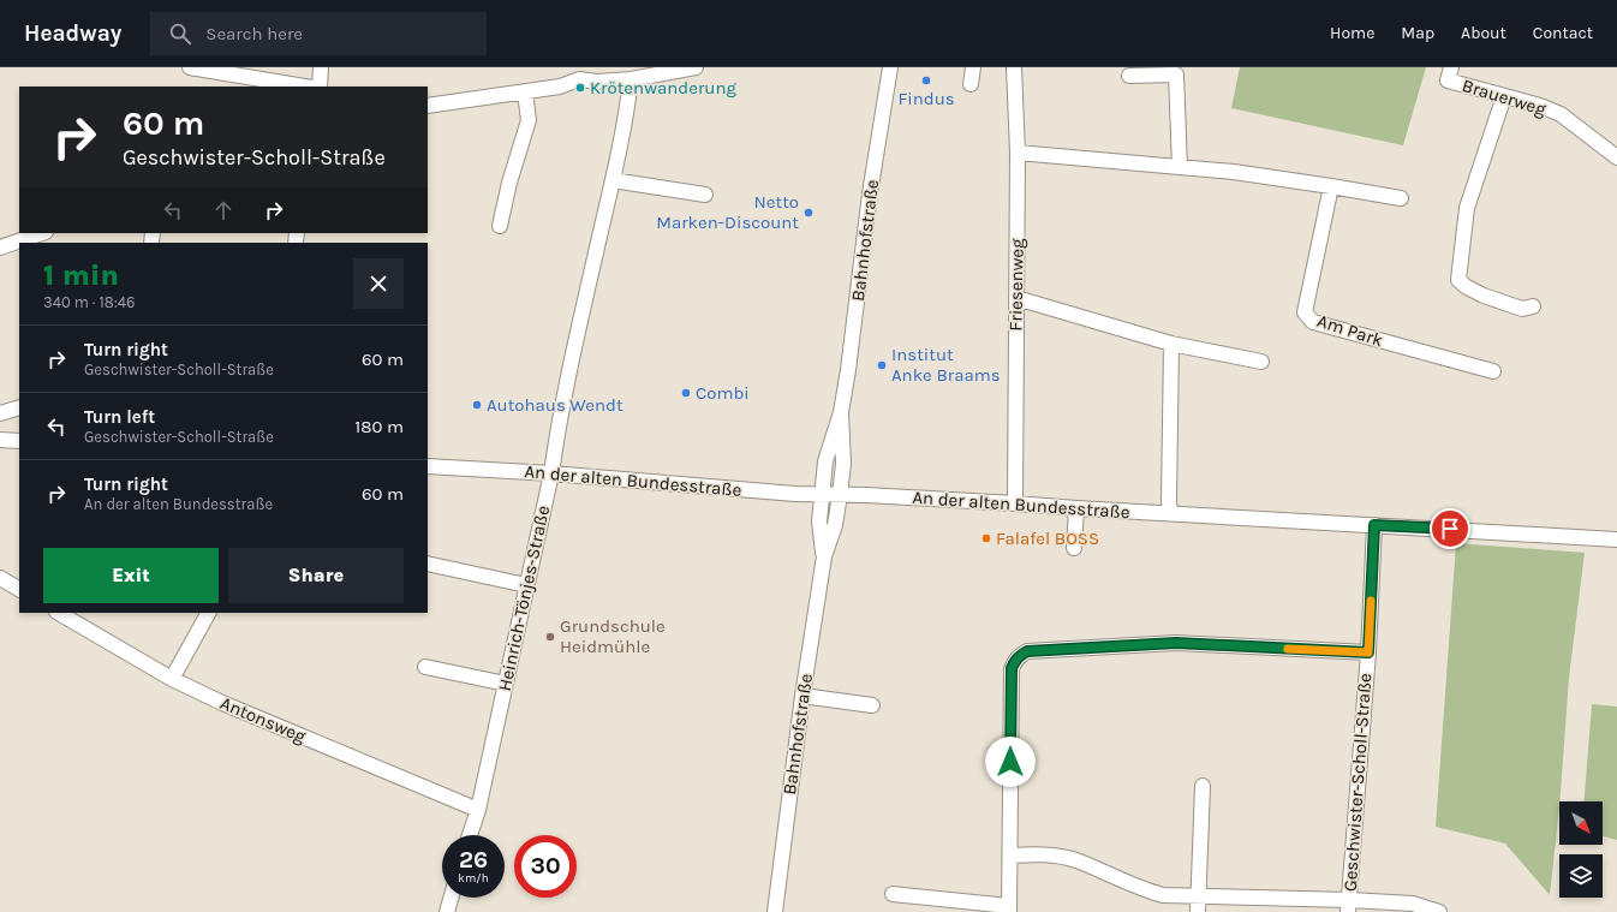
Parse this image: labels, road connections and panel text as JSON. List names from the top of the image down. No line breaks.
{"streets":{"street":["Brauerweg","Bahnhofstraße","Friesenweg","Am Park","An der alten Bundesstraße","Heinrich-Tönjes-Straße","Antonsweg","Geschwister-Scholl-Straße"]},"crossings":[["Bahnhofstraße","An der alten Bundesstraße"],["Friesenweg","An der alten Bundesstraße"],["An der alten Bundesstraße","Heinrich-Tönjes-Straße"],["An der alten Bundesstraße","Geschwister-Scholl-Straße"],["Heinrich-Tönjes-Straße","Antonsweg"]],"places":["Findus","Krötenwanderung","Netto Marken-Discount","Institut Anke Braams","Combi","Autohaus Wendt","Falafel BOSS","Grundschule Heidmühle"],"north":"bottom right","page":{"header":"Headway","search":"Search here","nav":["Home","Map","About","Contact"],"turn":["60 m","Geschwister-Scholl-Straße"],"heading":["1 min","340 m · 18:46"],"list":[{"name":"Turn right","note":"Geschwister-Scholl-Straße","value":"60 m"},{"name":"Turn left","note":"Geschwister-Scholl-Straße","value":"180 m"},{"name":"Turn right","note":"An der alten Bundesstraße","value":"60 m"}],"buttons":["Exit","Share"],"speed":"26 km/h","limit":"30"}}
